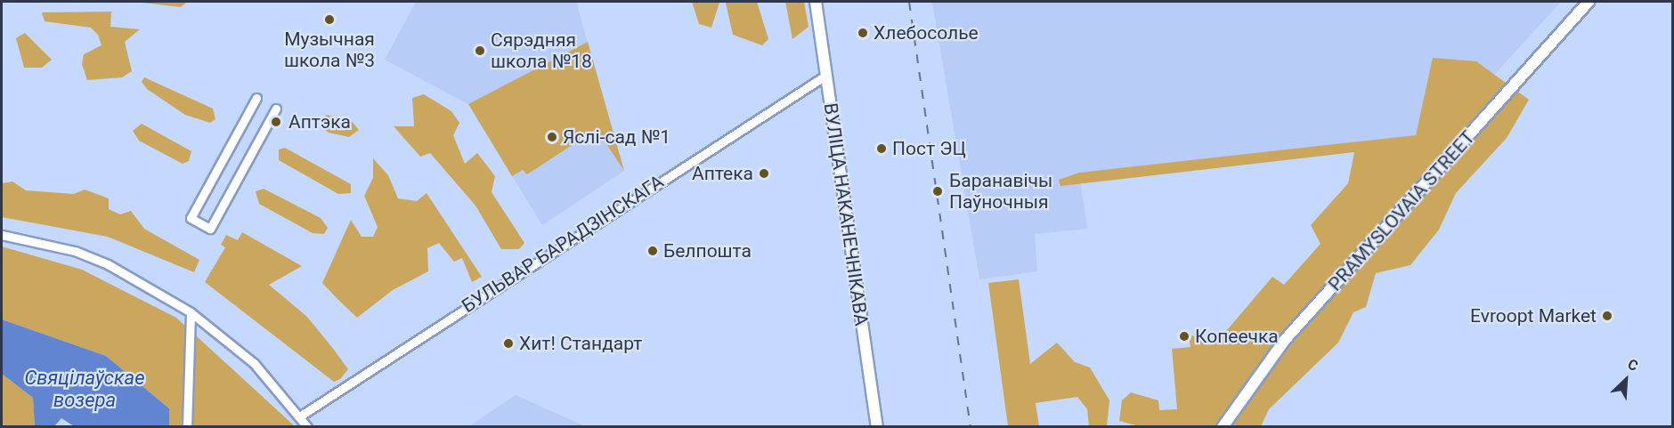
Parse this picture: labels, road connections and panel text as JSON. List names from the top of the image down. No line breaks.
{"streets":{"main road":["PRAMYSLOVAIA STREET","ВУЛІЦА НАКАНЕЧНІКАВА"],"street":["БУЛЬВАР БАРАДЗІНСКАГА"]},"crossings":[["ВУЛІЦА НАКАНЕЧНІКАВА","БУЛЬВАР БАРАДЗІНСКАГА"]],"water":["Свяцілаўскае возера"],"places":["Музычная школа №3","Хлебосолье","Сярэдняя школа №18","Аптэка","Яслі-сад №1","Пост ЭЦ","Аптека","Баранавічы Паўночныя","Белпошта","Evroopt Market","Копеечка","Хит! Стандарт"],"north":"top right"}
